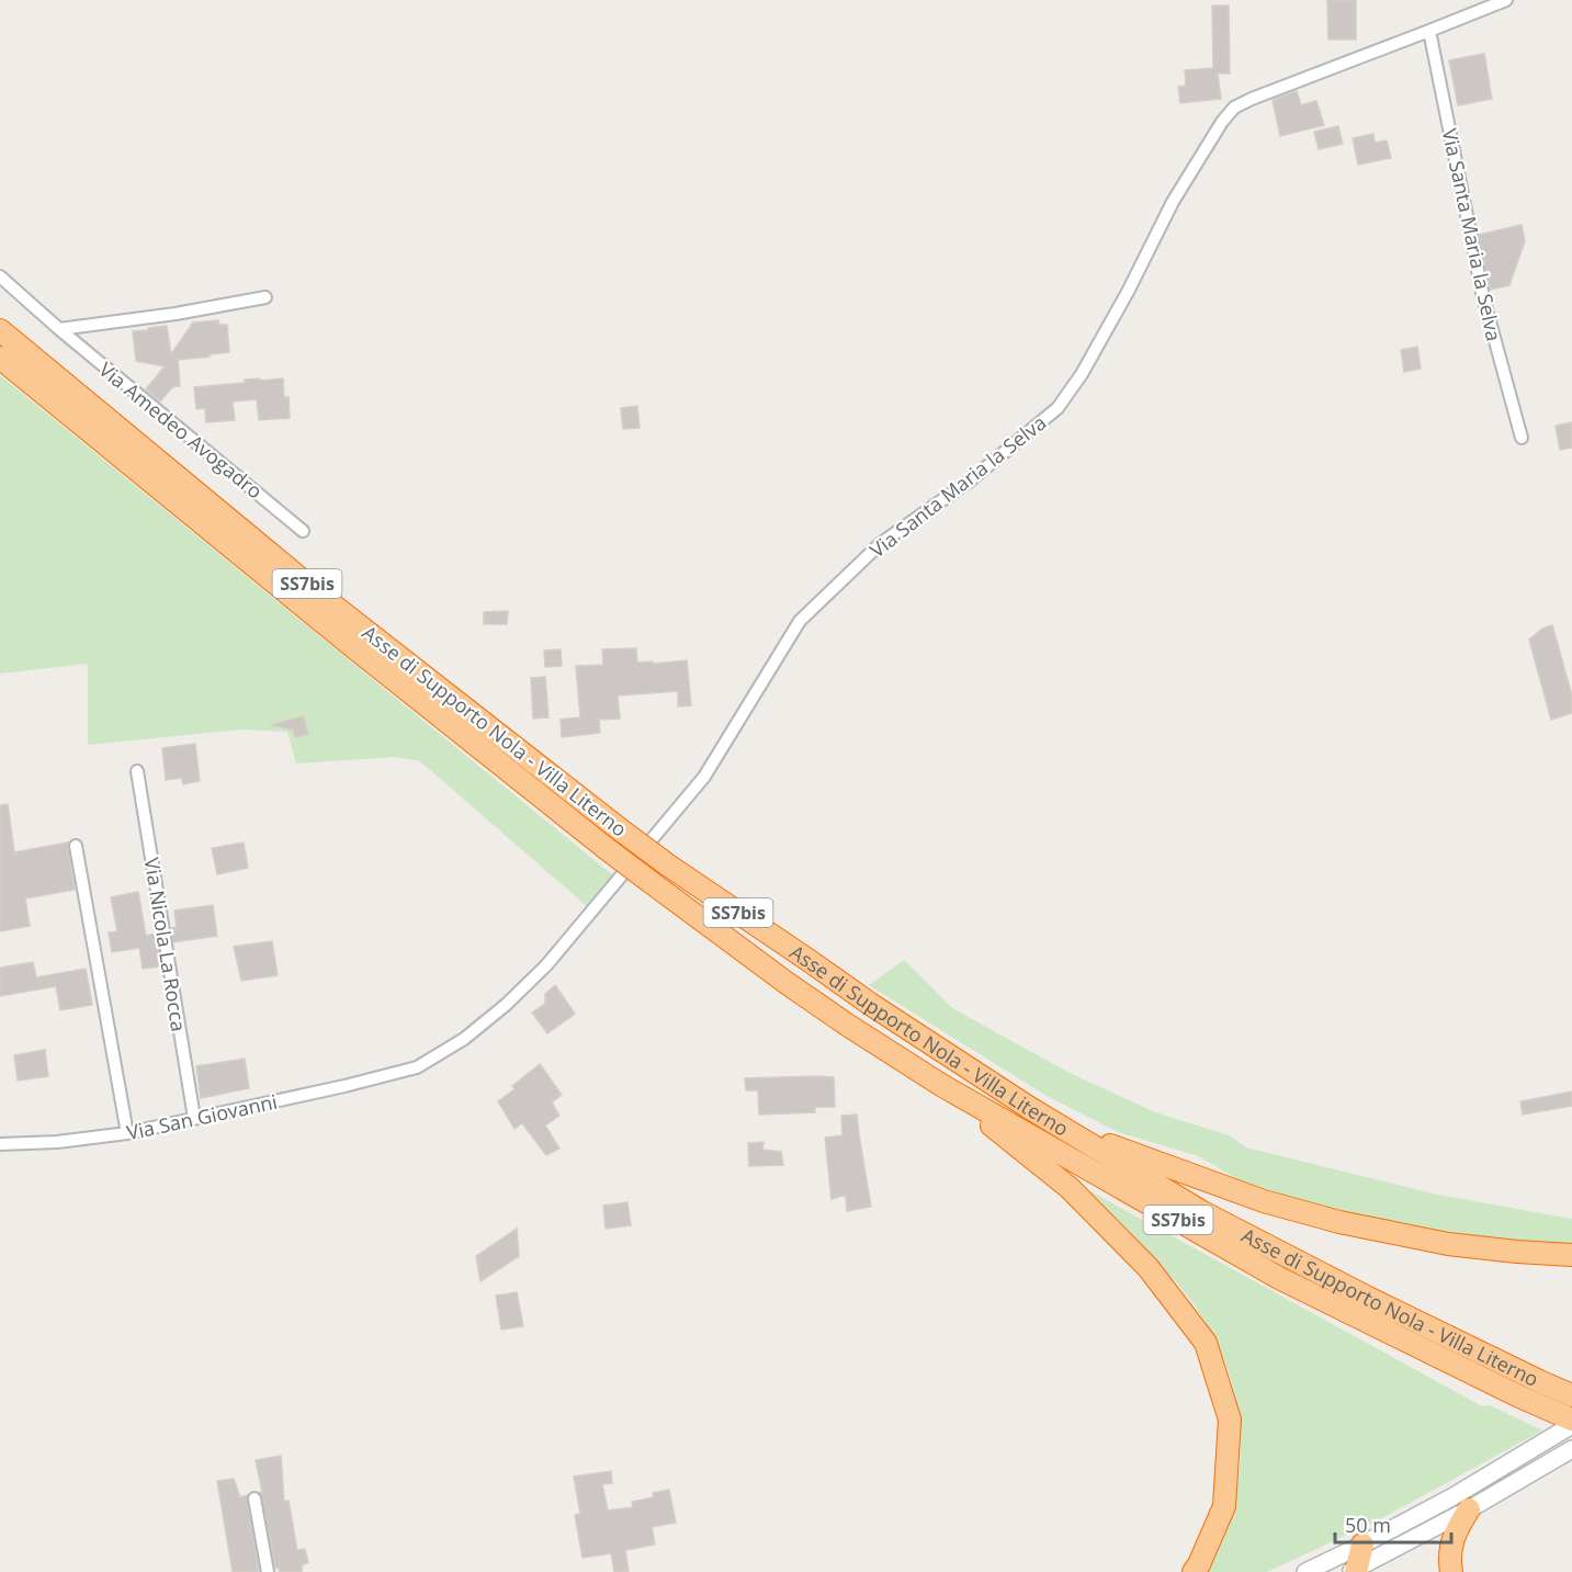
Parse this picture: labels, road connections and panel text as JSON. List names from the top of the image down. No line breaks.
{"streets":{"highway":["SS7bis","Asse di Supporto Nola - Villa Literno"],"street":["Via Santa Maria la Selva","Via Amedeo Avogadro","Via Nicola La Rocca","Via San Giovanni"]},"crossings":[["Via Santa Maria la Selva","Via San Giovanni"],["Via Nicola La Rocca","Via San Giovanni"]],"scale_bar":"50 m"}
